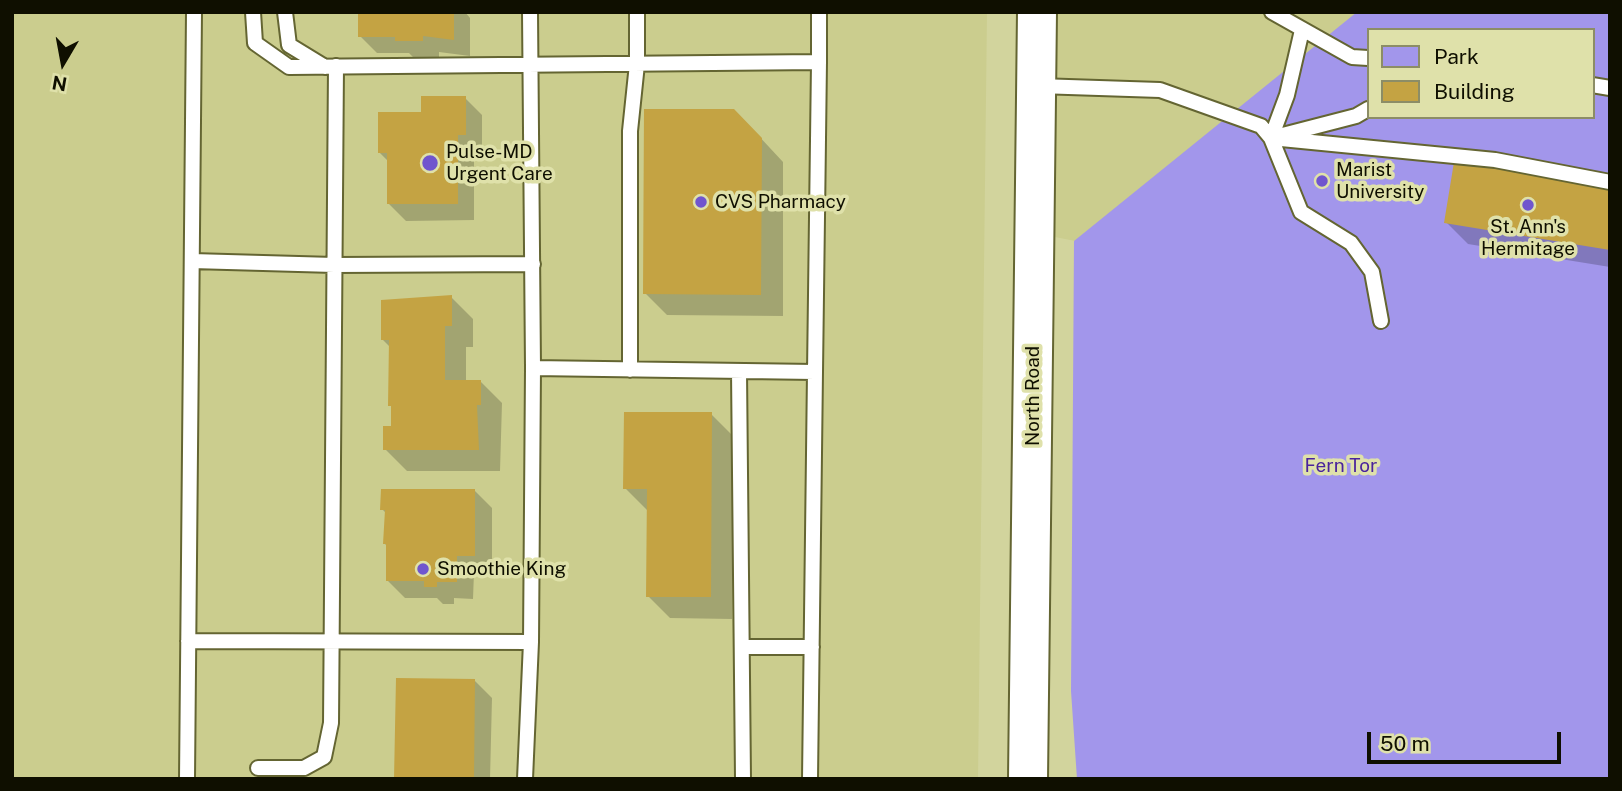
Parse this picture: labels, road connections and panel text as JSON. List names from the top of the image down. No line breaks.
{"streets":{"highway":["North Road"]},"parks":["Fern Tor"],"places":["Pulse-MD Urgent Care","Marist University","CVS Pharmacy","St. Ann's Hermitage","Smoothie King"],"legend":["Park","Building"],"scale_bar":"50 m","north":"bottom"}
